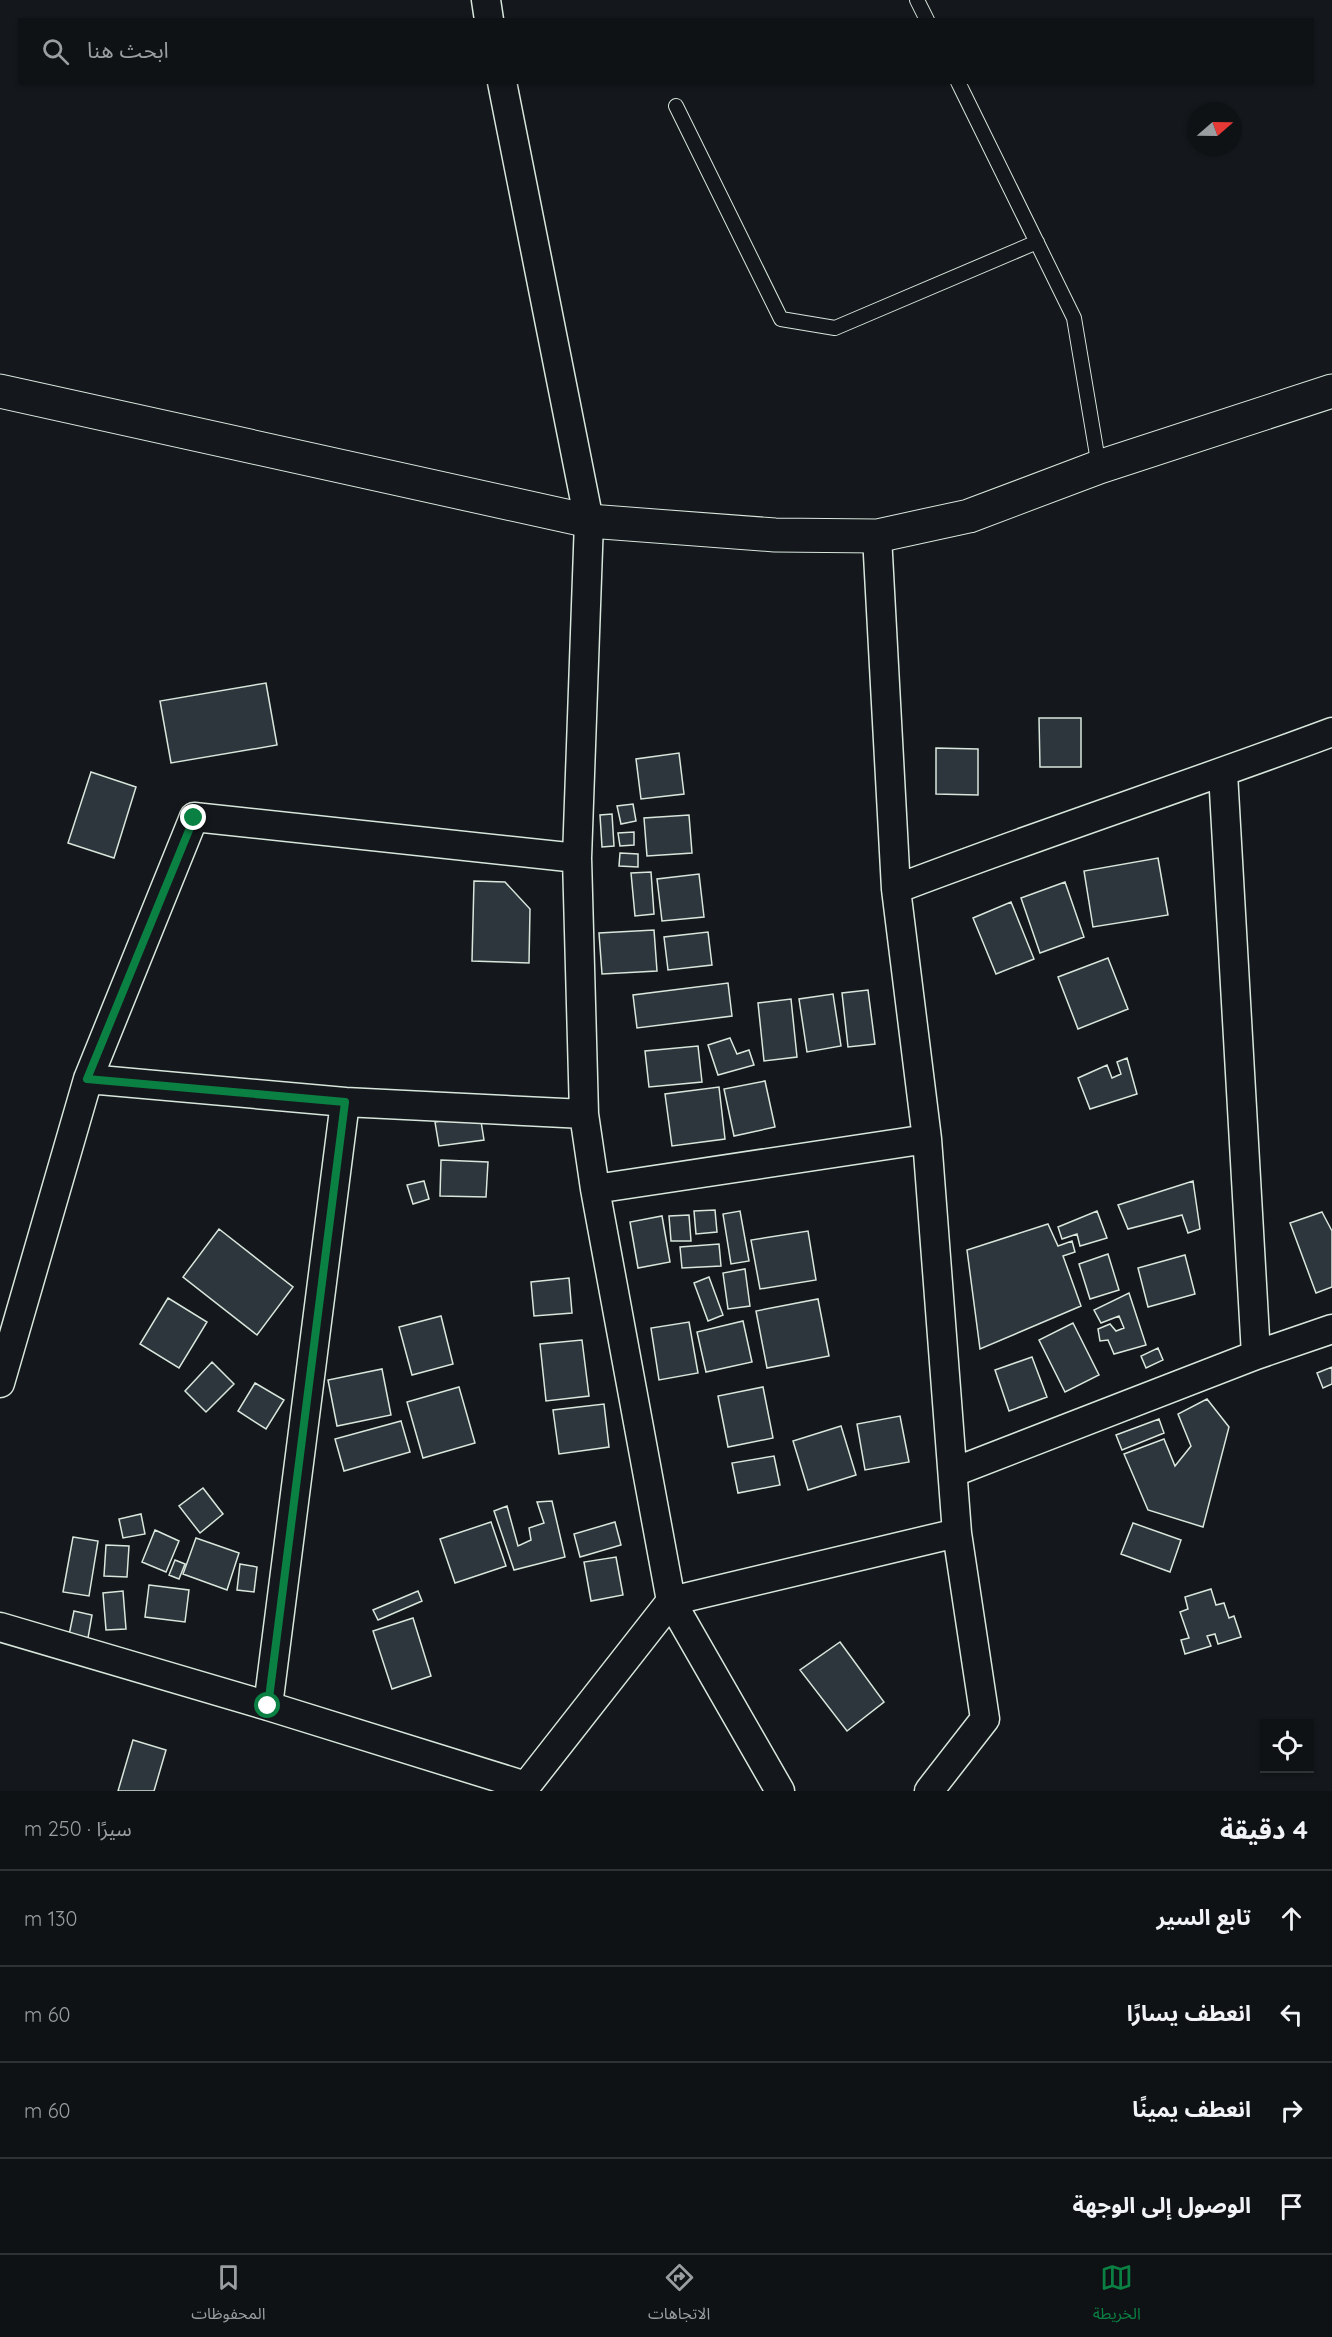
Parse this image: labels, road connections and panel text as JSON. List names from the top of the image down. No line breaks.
{"north":"right","page":{"search":"ابحث هنا","heading":["4 دقيقة","سيرًا · 250 m"],"list":[["تابع السير","130 m"],["انعطف يسارًا","60 m"],["انعطف يمينًا","60 m"],"الوصول إلى الوجهة"],"nav":["الخريطة","الاتجاهات","المحفوظات"]}}
